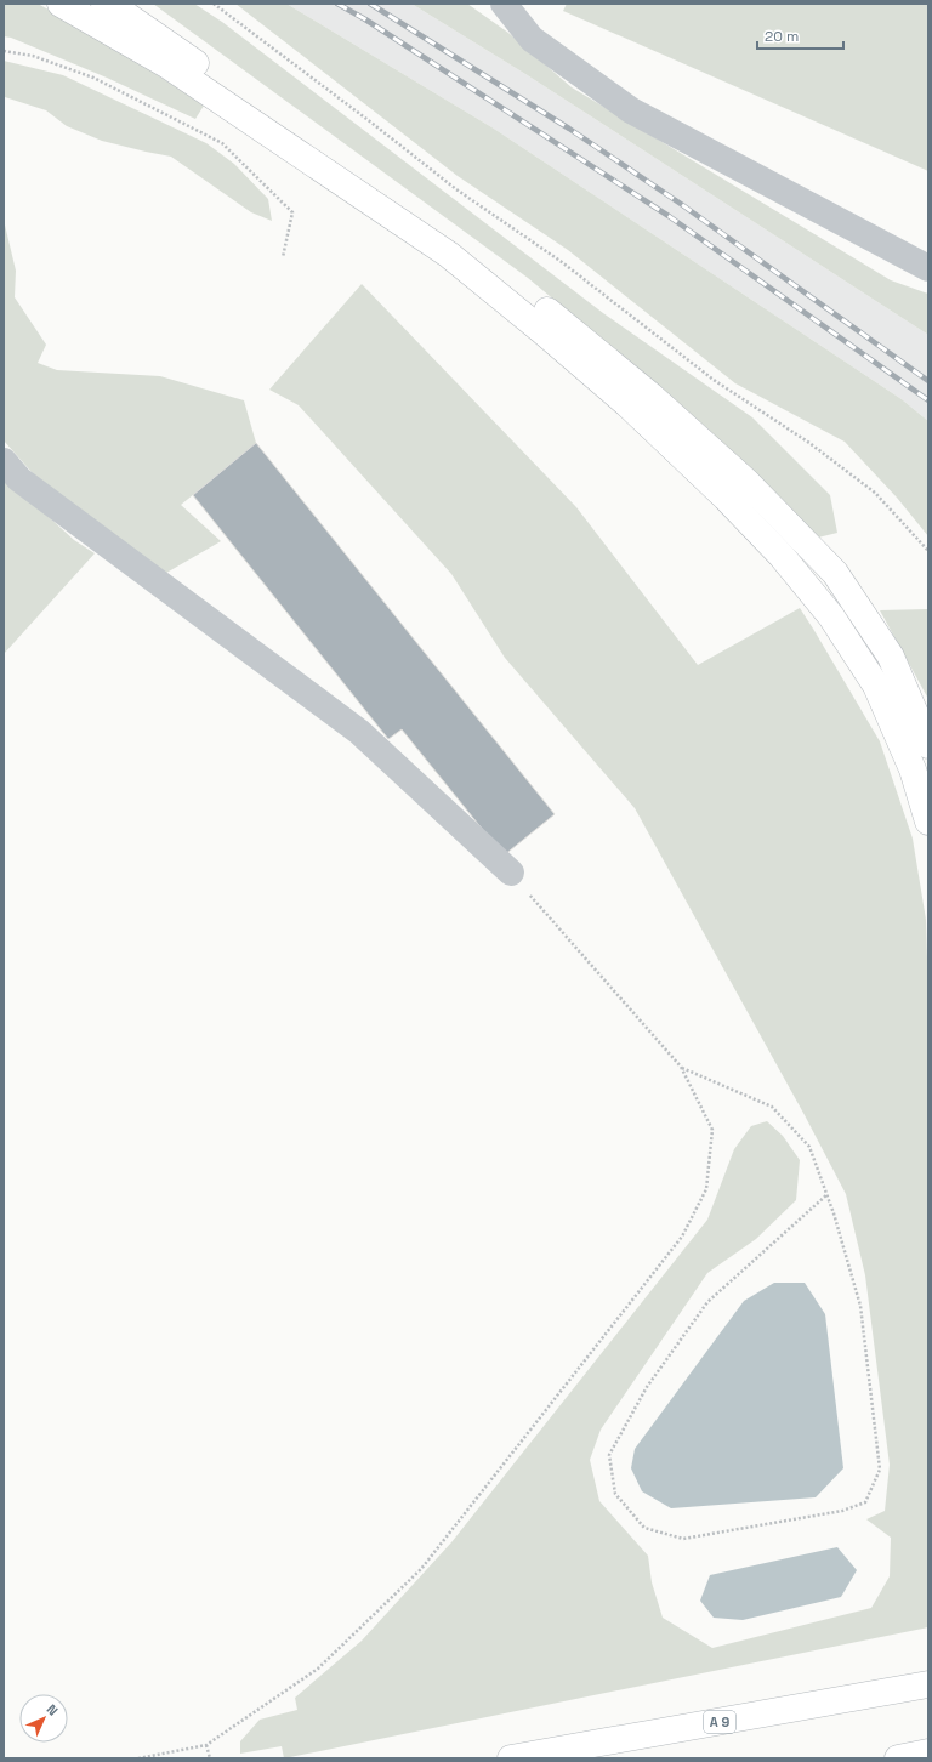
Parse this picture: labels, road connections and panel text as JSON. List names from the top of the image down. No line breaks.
{"streets":{"main road":["A 9"]},"scale_bar":"20 m","north":"top right"}
